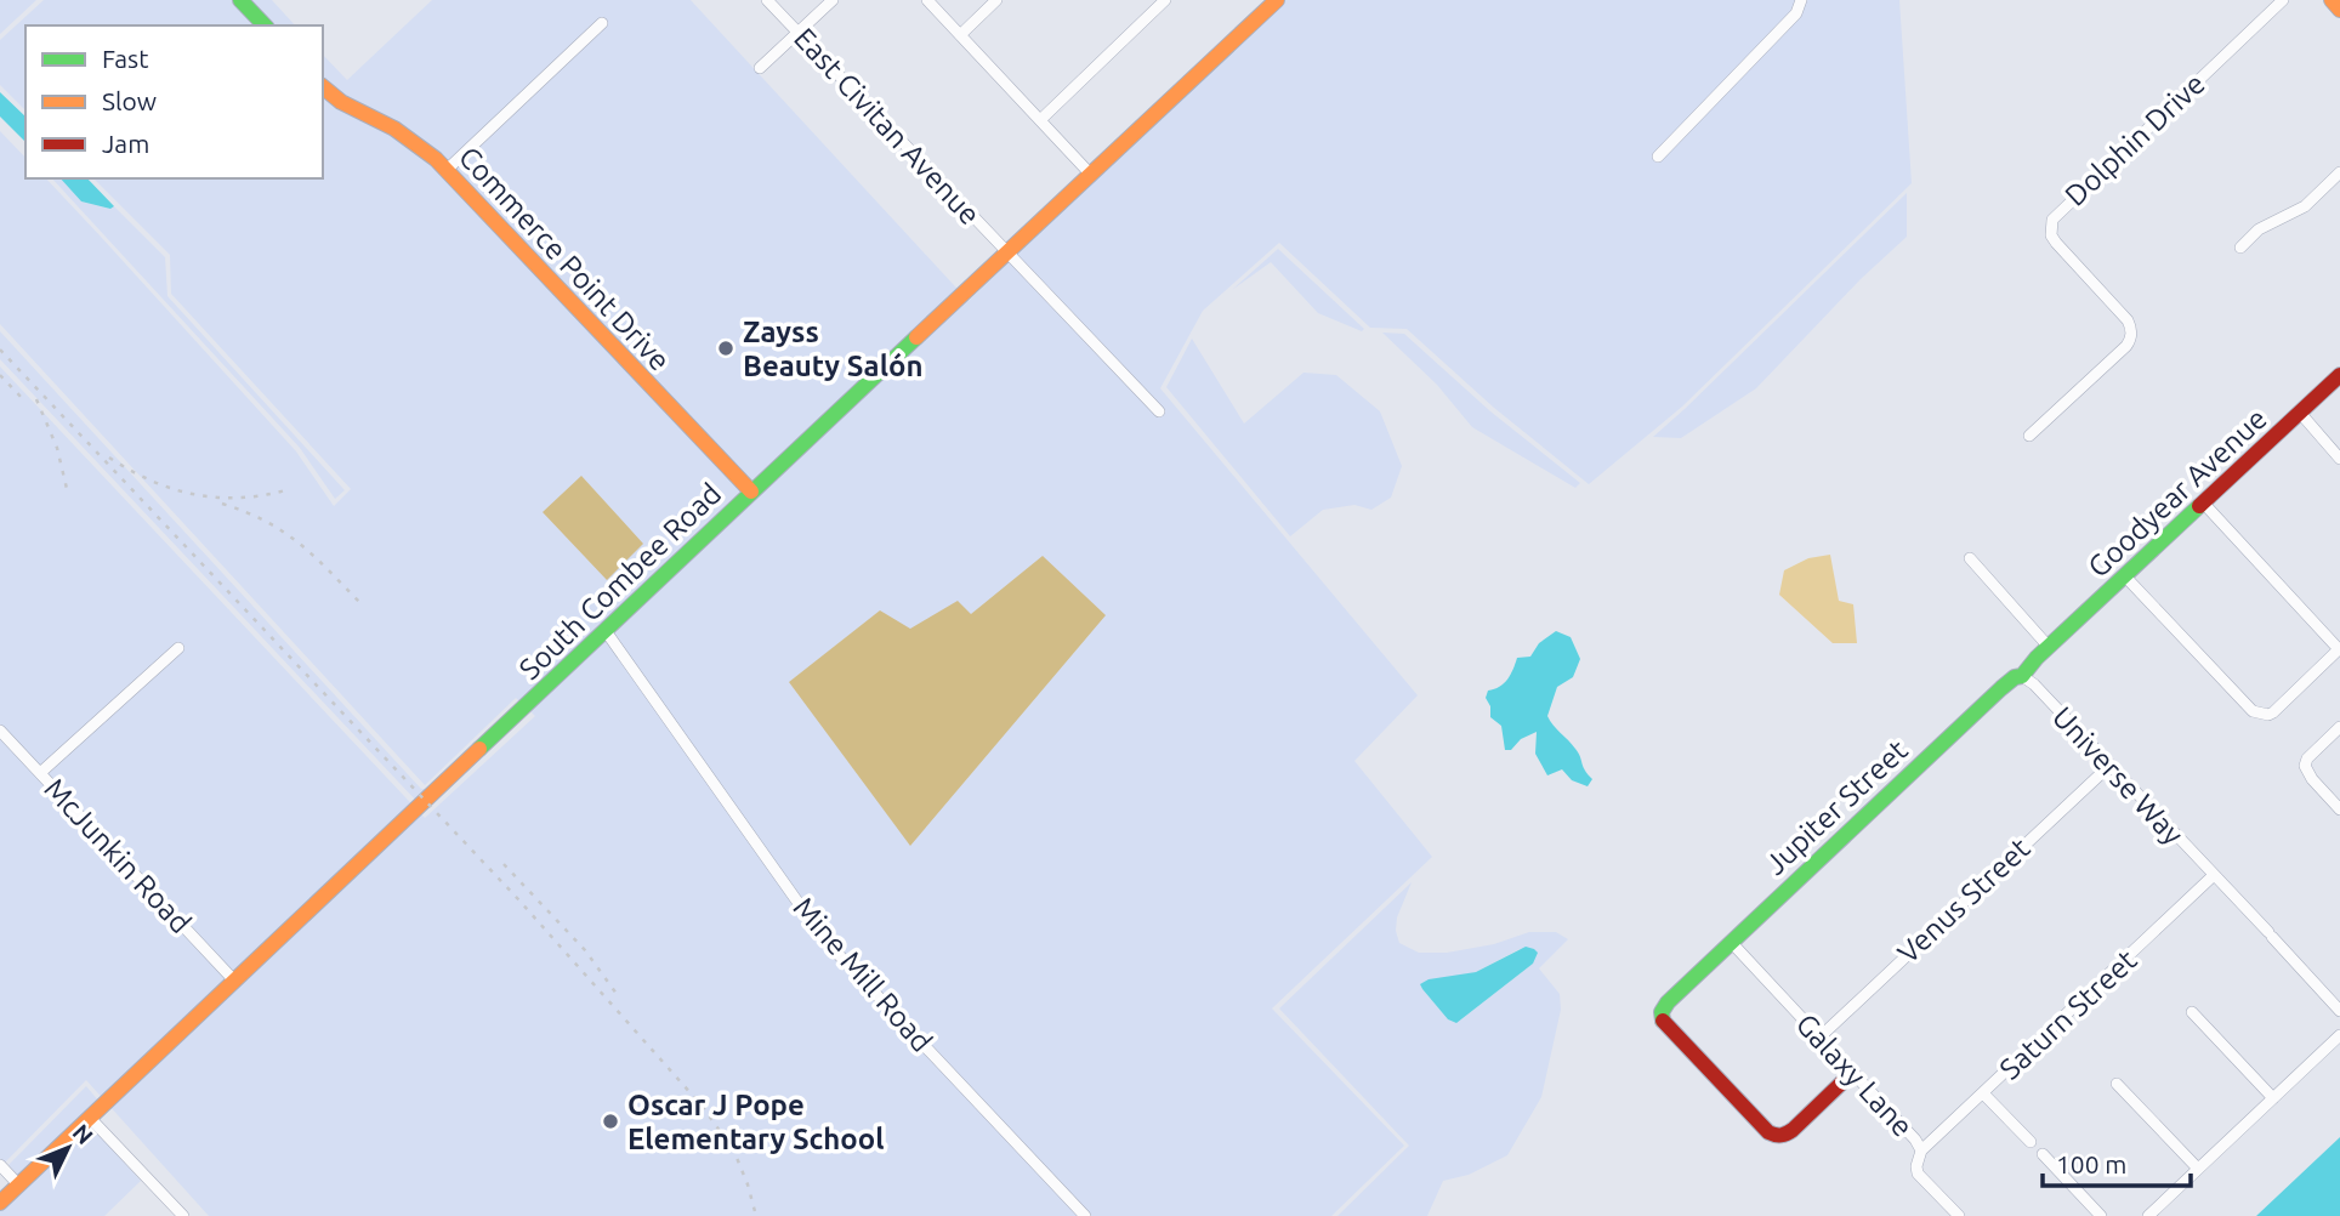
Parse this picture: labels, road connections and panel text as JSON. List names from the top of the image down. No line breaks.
{"streets":{"street":["East Civitan Avenue","Dolphin Drive","Commerce Point Drive","Goodyear Avenue","South Combee Road","Universe Way","Jupiter Street","McJunkin Road","Venus Street","Mine Mill Road","Saturn Street","Galaxy Lane"]},"crossings":[["East Civitan Avenue","South Combee Road"],["Commerce Point Drive","South Combee Road"],["Goodyear Avenue","Jupiter Street"],["South Combee Road","McJunkin Road"],["South Combee Road","Mine Mill Road"],["Universe Way","Jupiter Street"],["Universe Way","Venus Street"],["Universe Way","Saturn Street"],["Jupiter Street","Galaxy Lane"],["Venus Street","Galaxy Lane"],["Saturn Street","Galaxy Lane"]],"places":["Zayss Beauty Salón","Oscar J Pope Elementary School"],"legend":["Fast","Slow","Jam"],"scale_bar":"100 m","north":"top right"}
